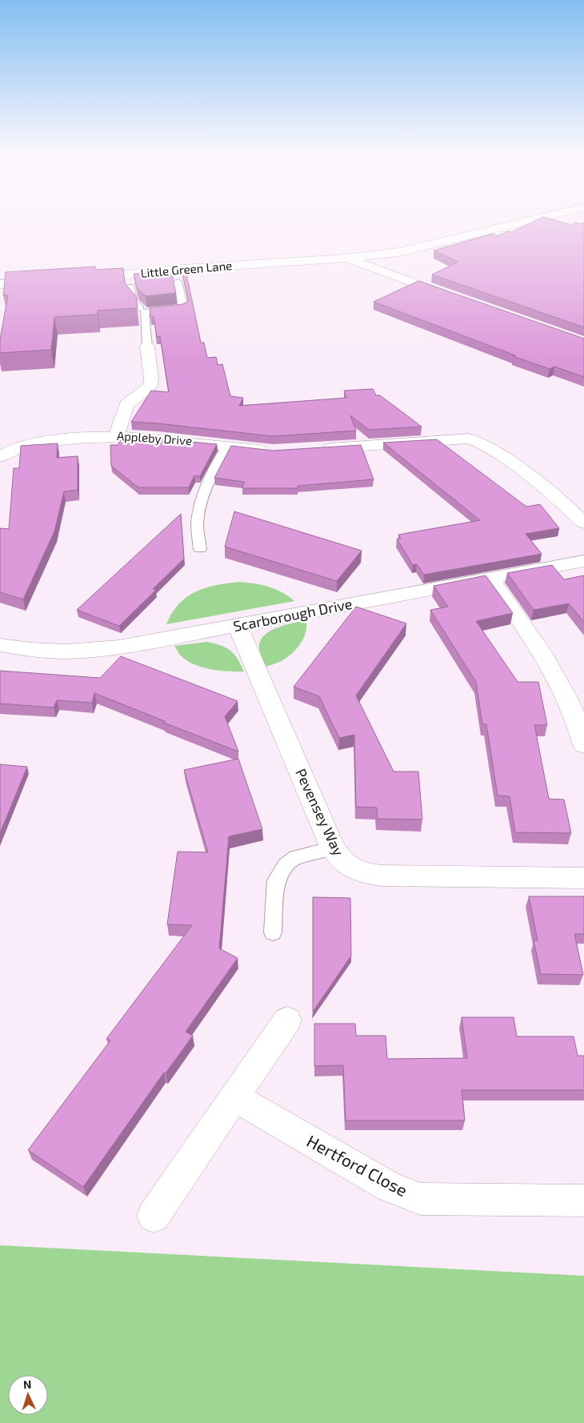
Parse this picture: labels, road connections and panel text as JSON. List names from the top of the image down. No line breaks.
{"streets":{"street":["Little Green Lane","Appleby Drive","Scarborough Drive","Pevensey Way","Hertford Close"]},"crossings":[["Scarborough Drive","Pevensey Way"]],"north":"top"}
